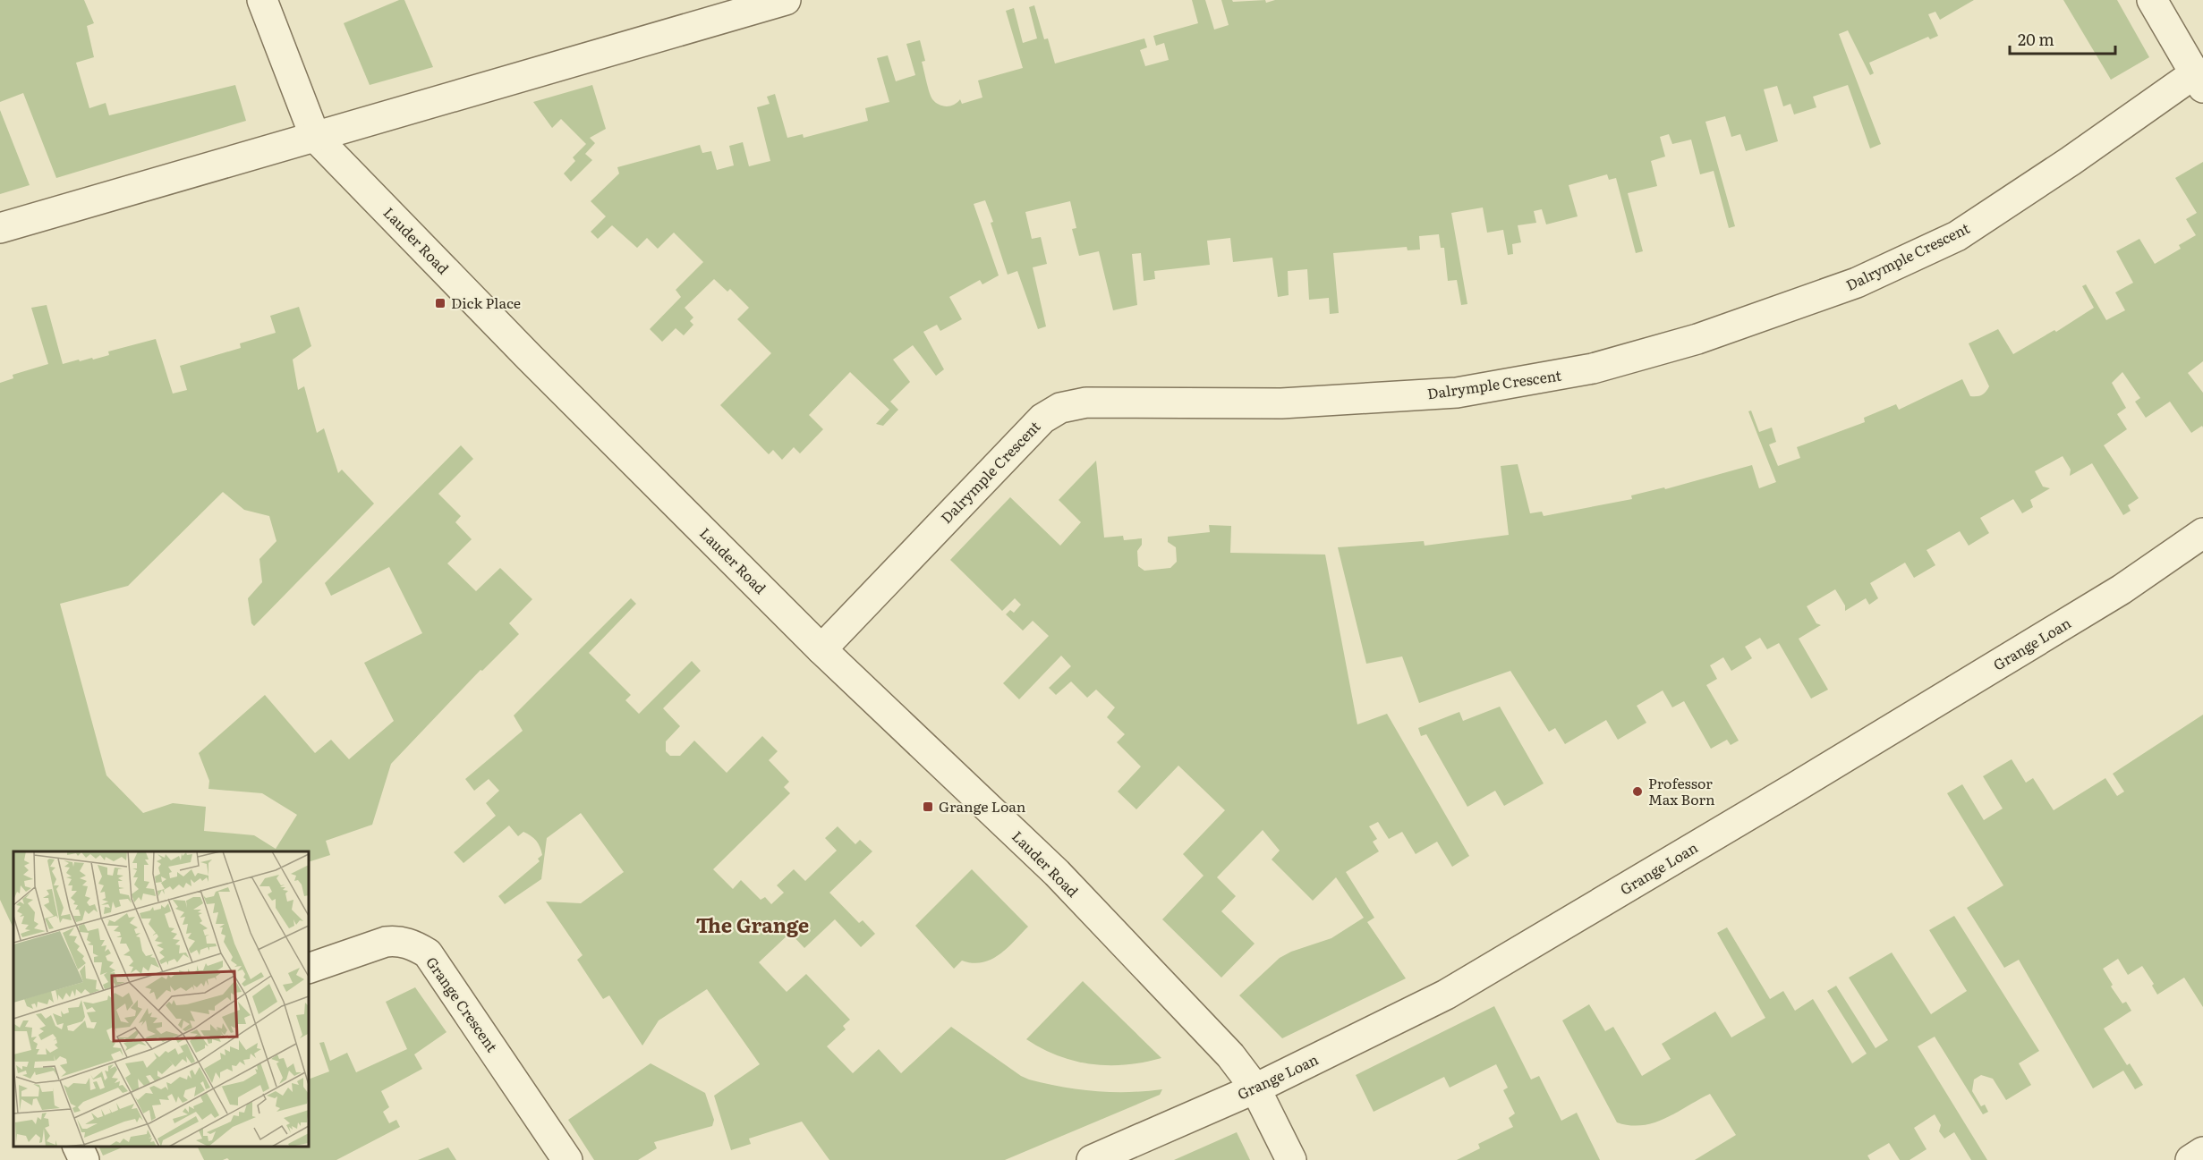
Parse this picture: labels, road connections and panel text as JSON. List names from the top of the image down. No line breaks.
{"streets":{"street":["Lauder Road","Dalrymple Crescent","Grange Loan","Grange Crescent"]},"crossings":[["Lauder Road","Dalrymple Crescent"],["Lauder Road","Grange Loan"]],"districts":["The Grange"],"places":{"transit":["Dick Place","Grange Loan"],"other":["Professor Max Born"]},"scale_bar":"20 m"}
